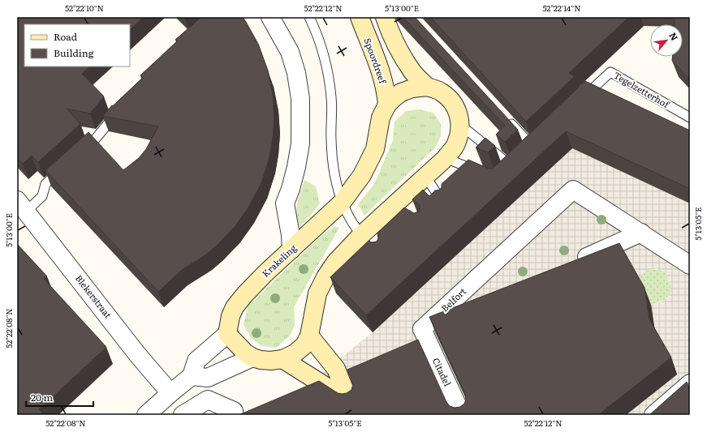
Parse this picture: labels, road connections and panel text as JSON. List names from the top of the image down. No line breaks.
{"streets":{"main road":["Spoordreef","Krakeling"],"street":["Blekerstraat","Belfort","Citadel"],"lane":["Tegelzetterhof"]},"crossings":[["Spoordreef","Krakeling"],["Belfort","Citadel"]],"legend":["Road","Building"],"scale_bar":"20 m","north":"top right","coordinates":["52°22'10\"N","52°22'12\"N","5°13'00\"E","52°22'14\"N","5°13'05\"E","52°22'08\"N"]}
